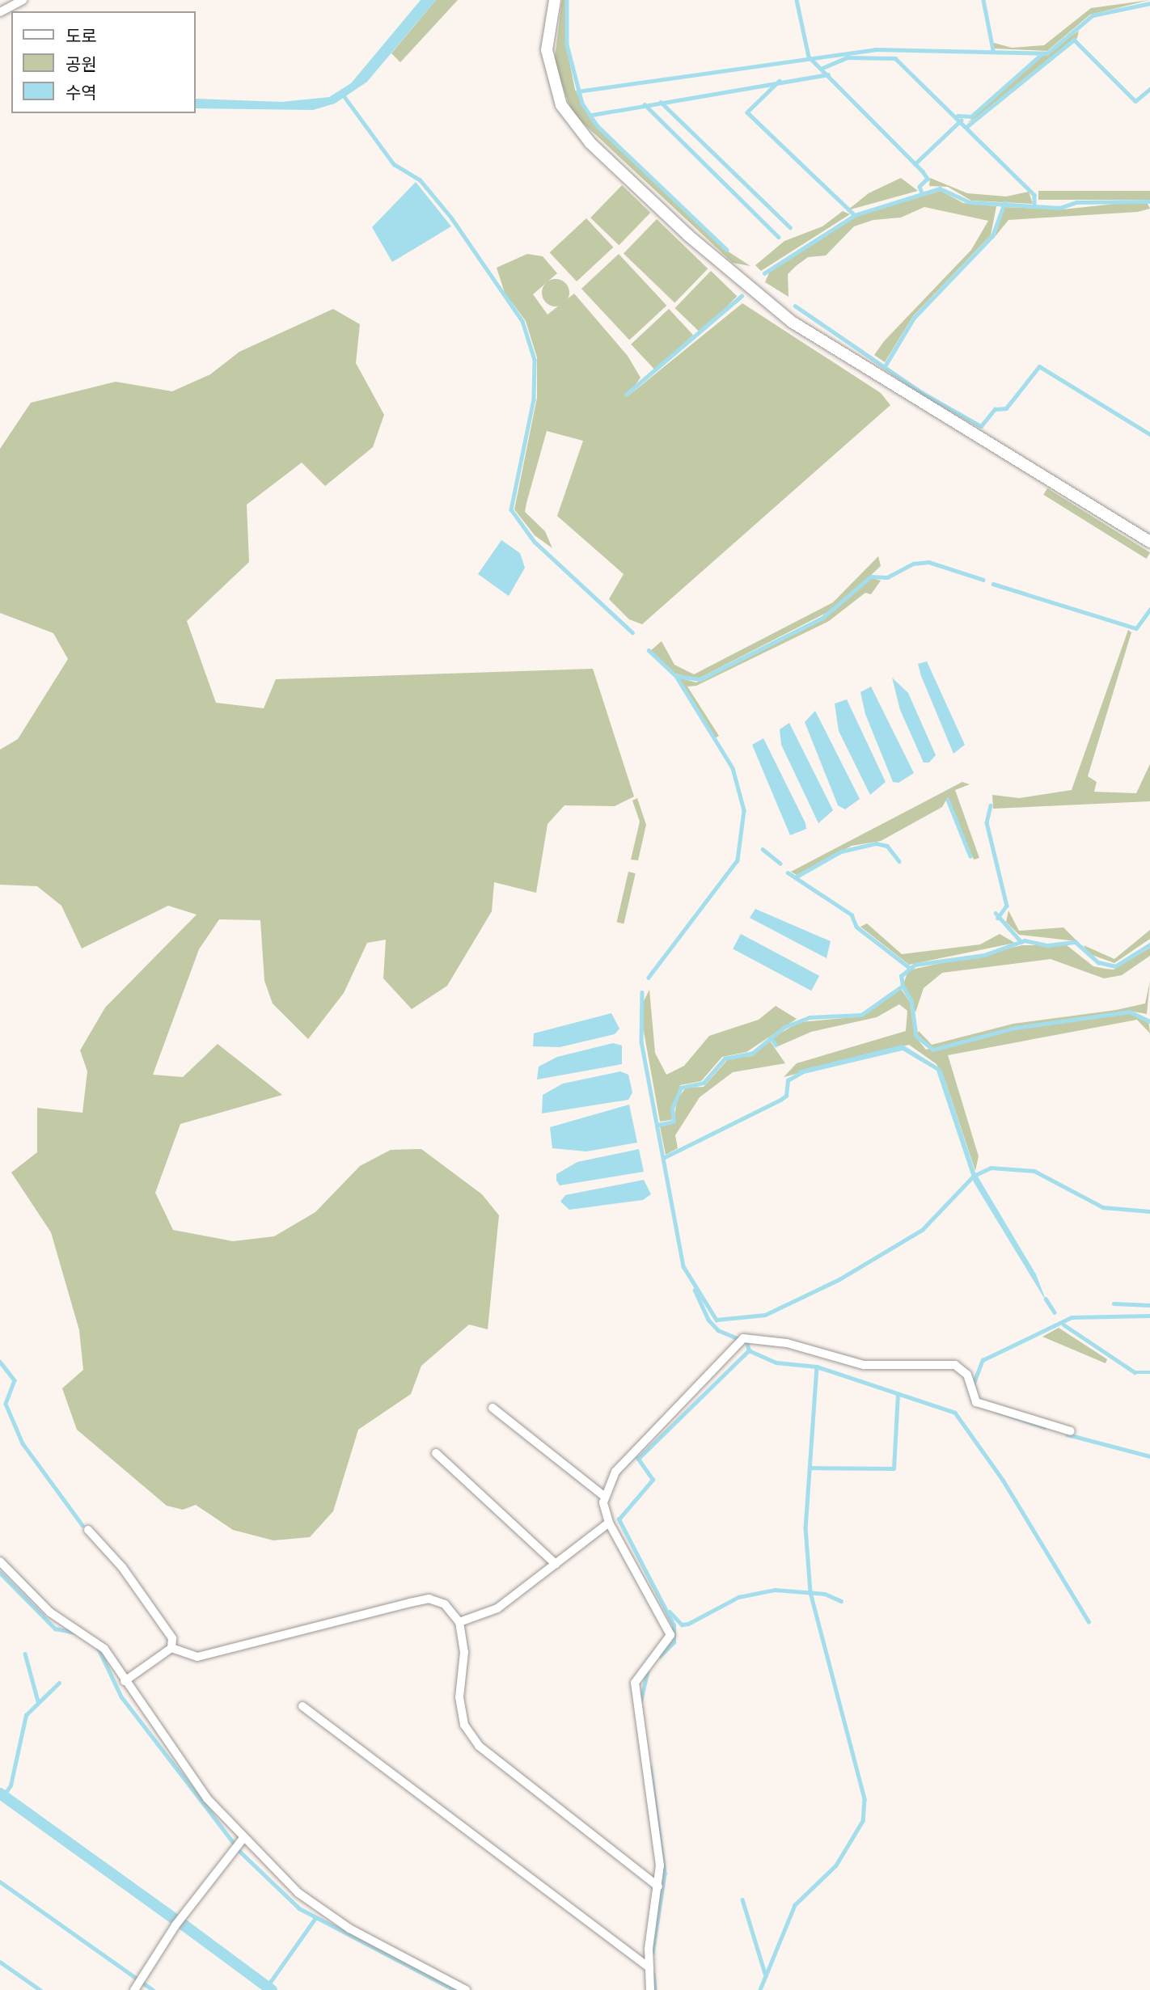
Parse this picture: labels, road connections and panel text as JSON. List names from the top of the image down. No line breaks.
{"legend":["도로","공원","수역"]}
